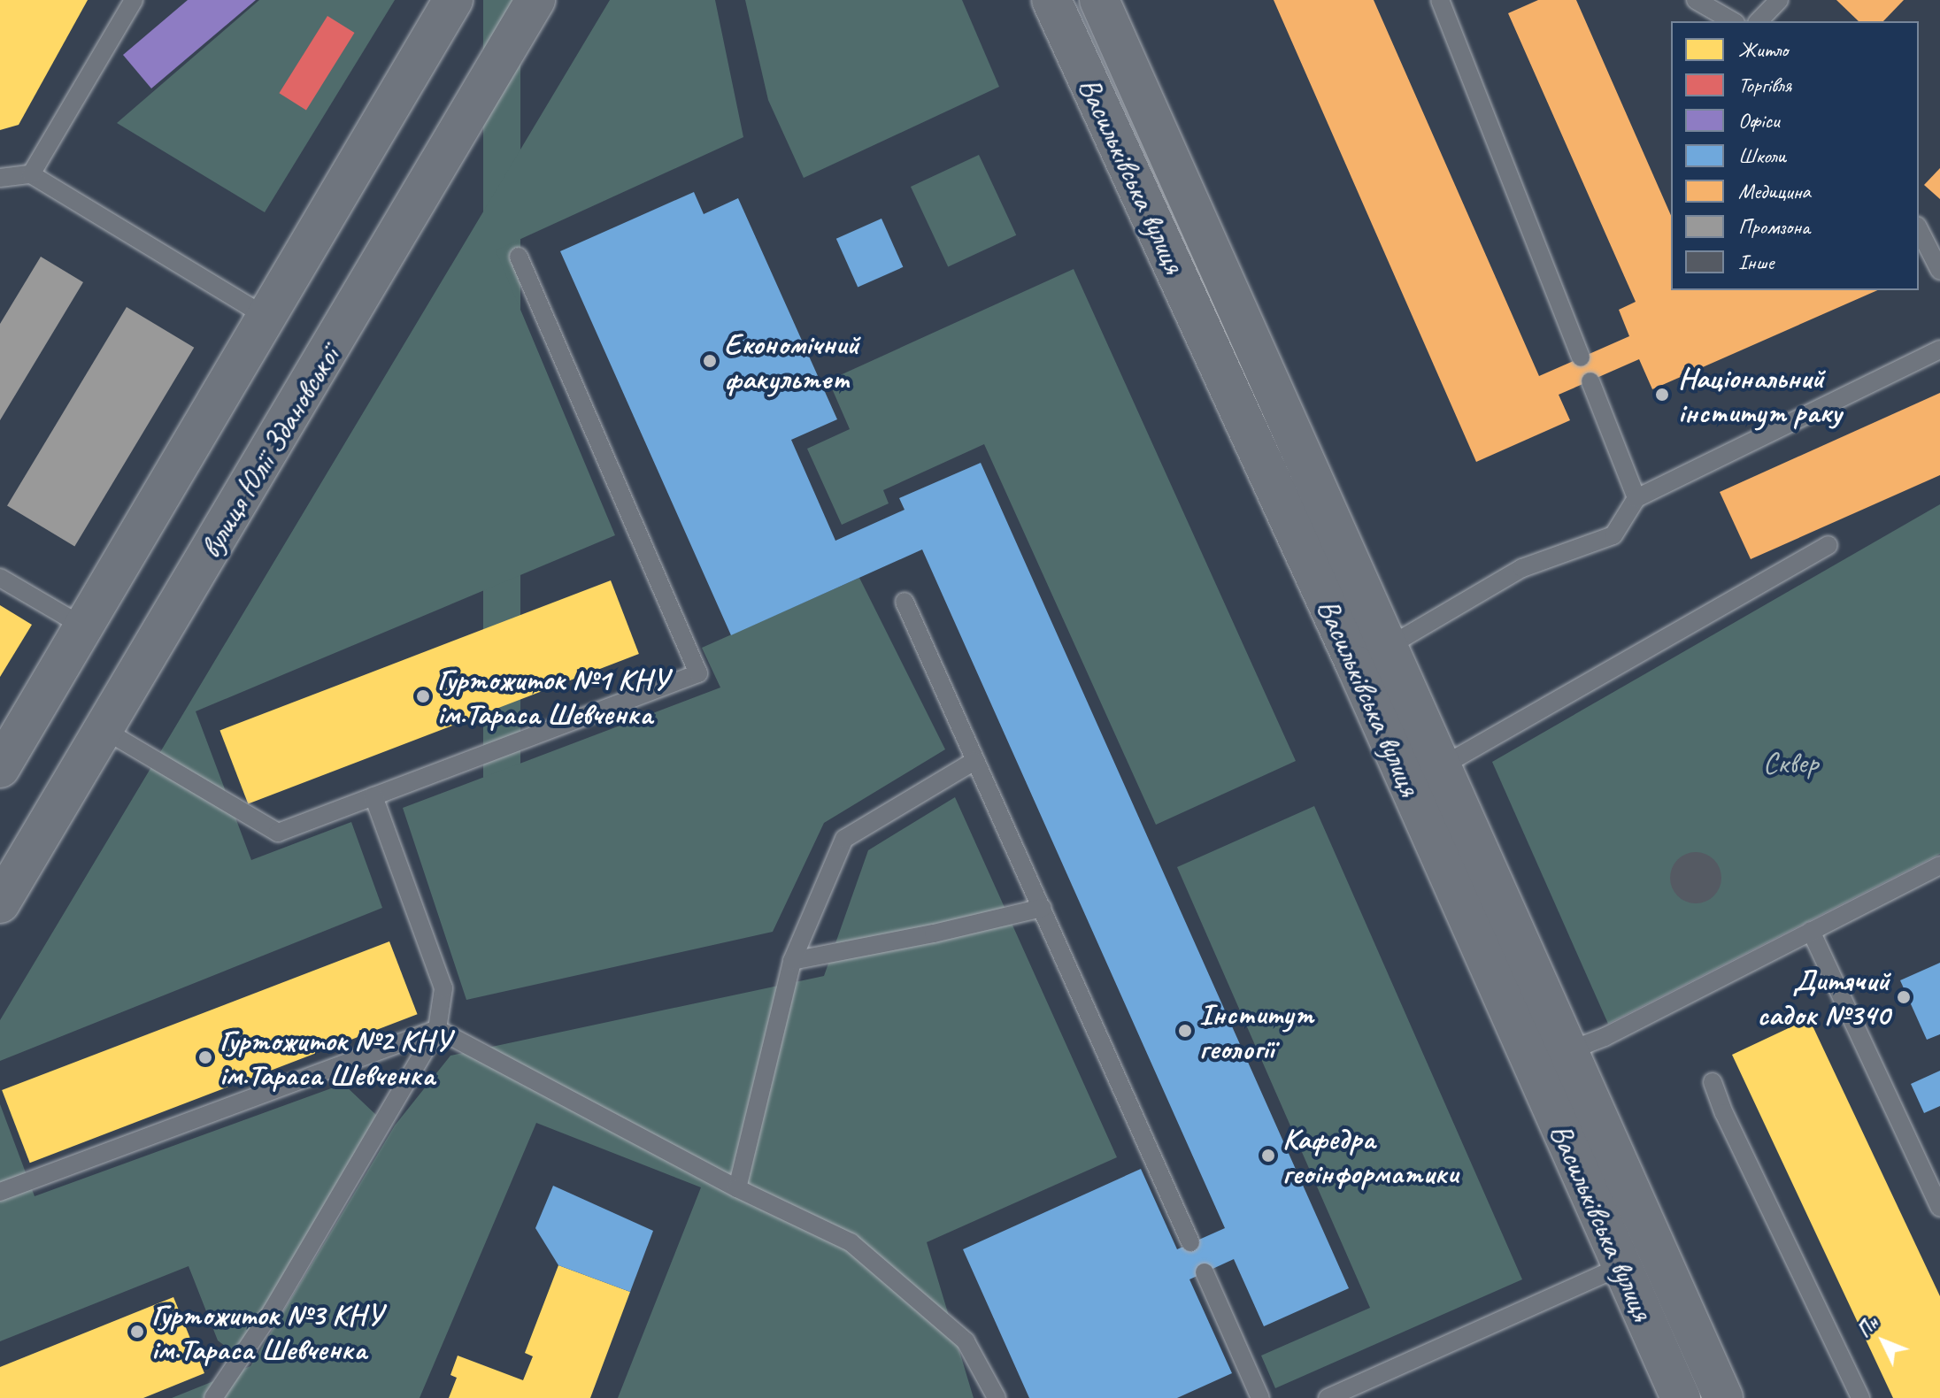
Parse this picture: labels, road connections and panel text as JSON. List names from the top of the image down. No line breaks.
{"streets":{"main road":["Васильківська вулиця","вулиця Юлії Здановської"]},"parks":["Сквер"],"places":["Економічний факультет","Національний інститут раку","Гуртожиток №1 КНУ ім.Тараса Шевченка","Дитячий садок №340","Інститут геології","Гуртожиток №2 КНУ ім.Тараса Шевченка","Кафедра геоінформатики","Гуртожиток №3 КНУ ім.Тараса Шевченка"],"legend":["Житло","Торгівля","Офіси","Школи","Медицина","Промзона","Інше"],"north":"top left"}
